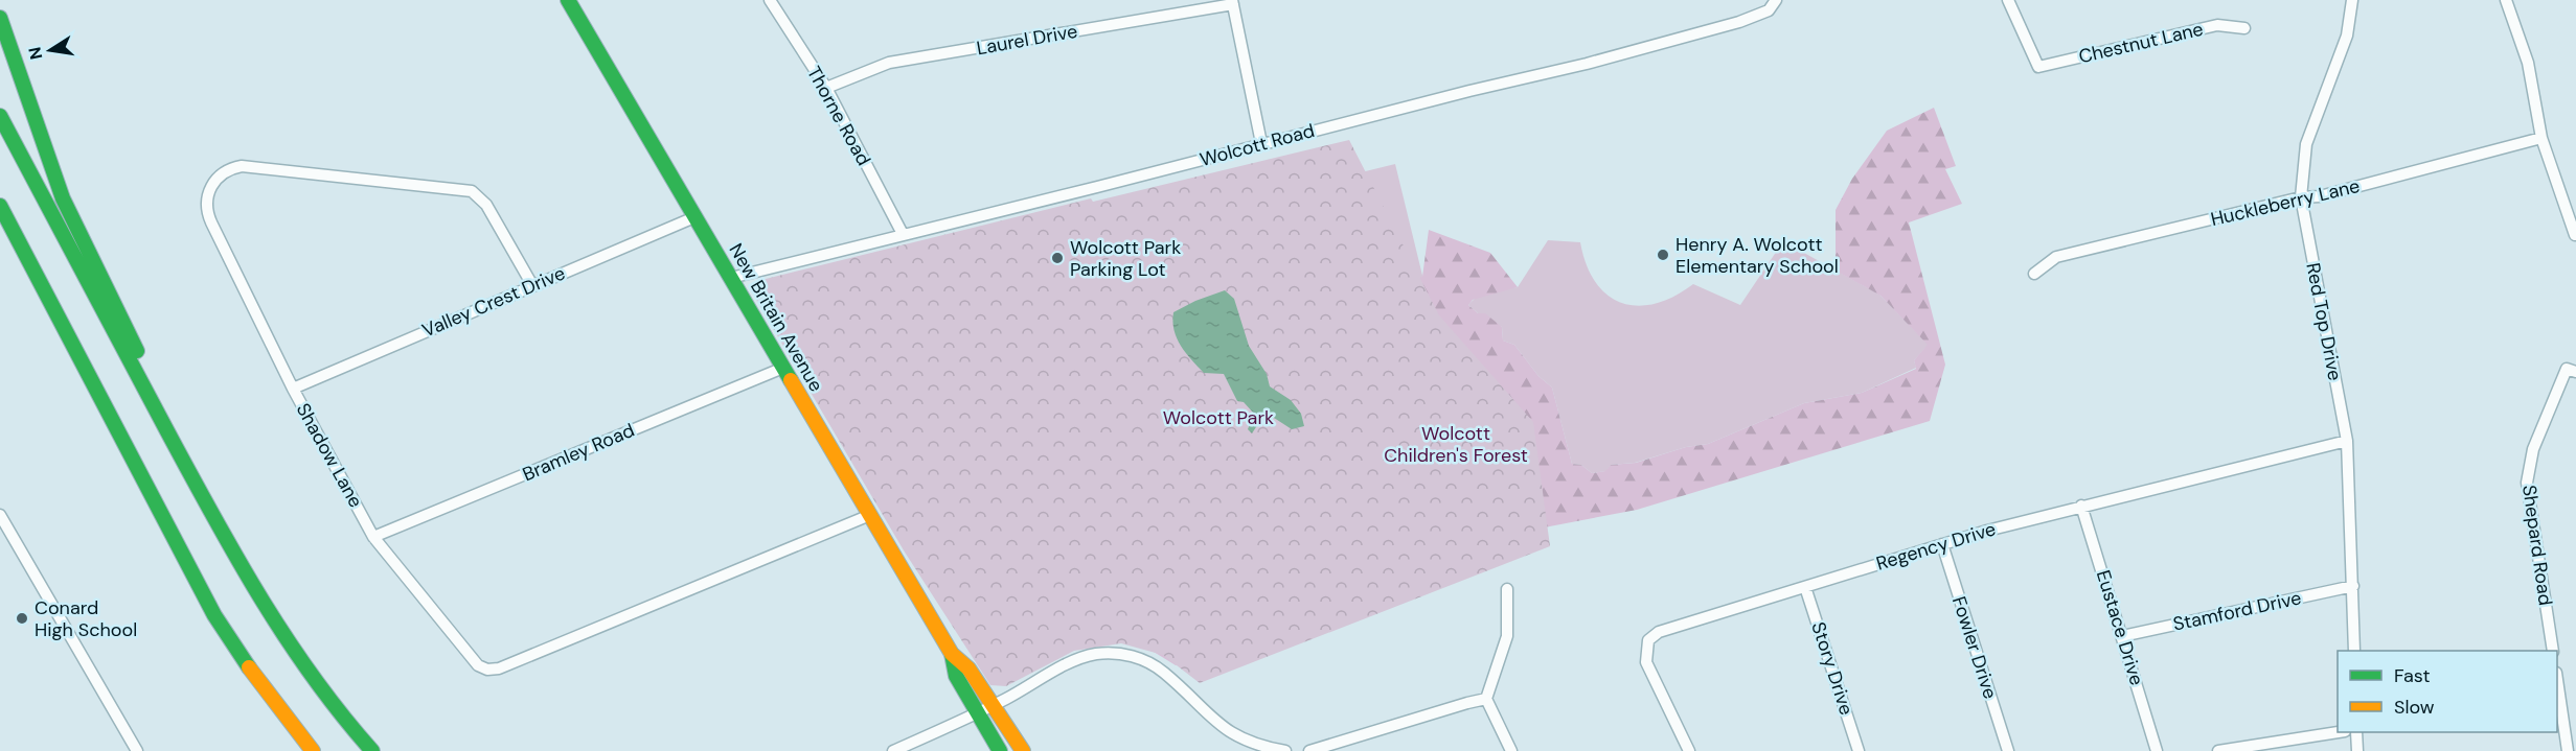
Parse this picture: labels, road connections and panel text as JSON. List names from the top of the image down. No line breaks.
{"streets":{"main road":["New Britain Avenue"],"street":["Laurel Drive","Chestnut Lane","Thorne Road","Wolcott Road","Huckleberry Lane","Valley Crest Drive","Red Top Drive","Bramley Road","Shadow Lane","Shepard Road","Regency Drive","Stamford Drive","Eustace Drive","Fowler Drive","Story Drive"]},"crossings":[["Laurel Drive","Thorne Road"],["Thorne Road","Wolcott Road"],["Wolcott Road","New Britain Avenue"],["Huckleberry Lane","Red Top Drive"],["Valley Crest Drive","New Britain Avenue"],["Valley Crest Drive","Shadow Lane"],["New Britain Avenue","Bramley Road"],["New Britain Avenue","Shadow Lane"],["Red Top Drive","Regency Drive"],["Red Top Drive","Stamford Drive"],["Bramley Road","Shadow Lane"],["Regency Drive","Eustace Drive"],["Regency Drive","Fowler Drive"],["Regency Drive","Story Drive"],["Stamford Drive","Eustace Drive"]],"parks":["Wolcott Park","Wolcott Children's Forest"],"places":["Henry A. Wolcott Elementary School","Wolcott Park Parking Lot","Conard High School"],"legend":["Fast","Slow"],"north":"left"}
